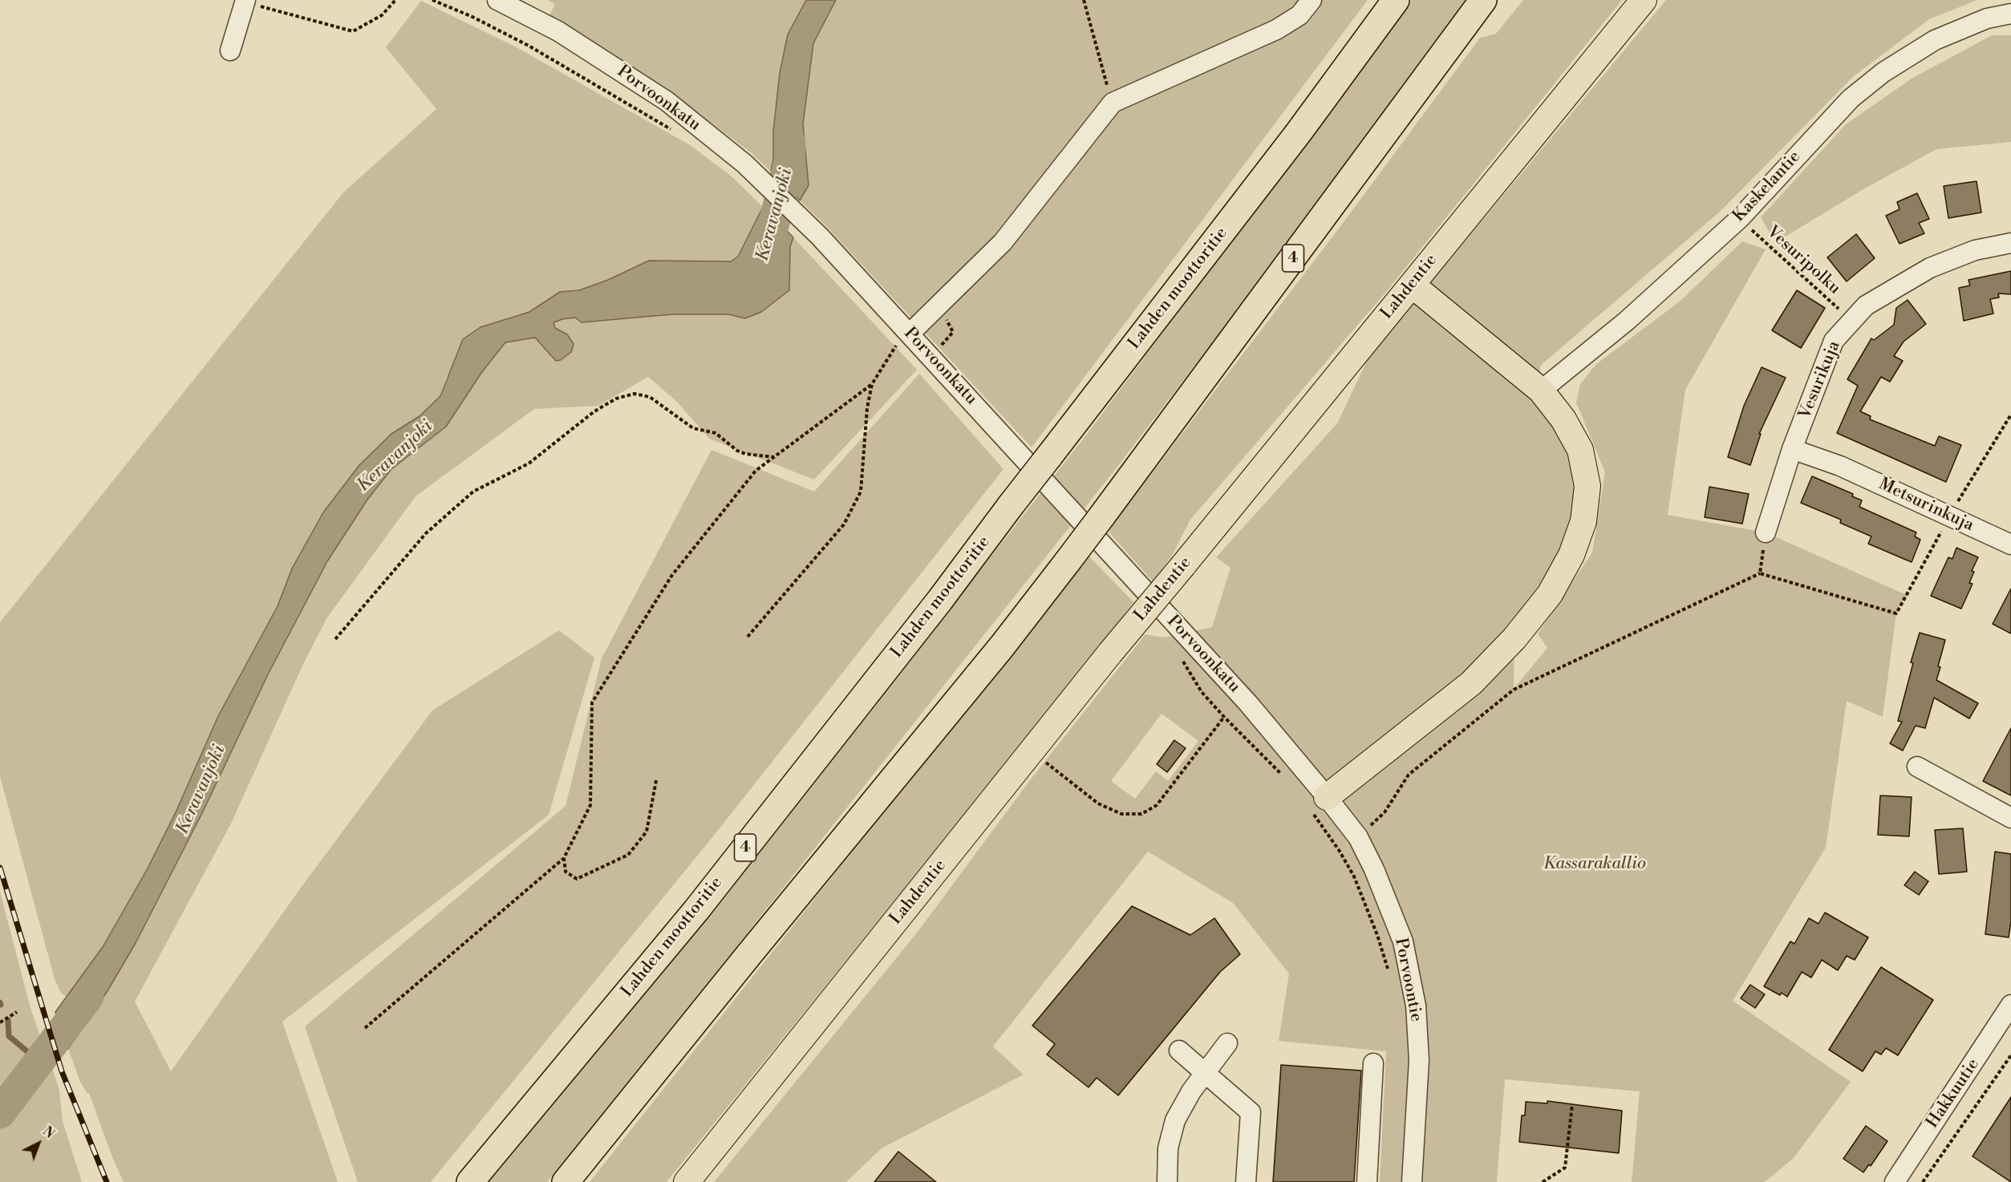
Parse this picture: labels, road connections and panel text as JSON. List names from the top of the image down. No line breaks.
{"streets":{"highway":["4","Lahden moottoritie"],"main road":["Lahdentie"],"street":["Porvoonkatu","Kaskelantie","Vesurikuja","Metsurinkuja","Porvoontie","Hakkuutie"],"path":["Vesuripolku"]},"crossings":[["Porvoonkatu","Porvoontie"],["Kaskelantie","Vesuripolku"],["Vesuripolku","Vesurikuja"],["Vesurikuja","Metsurinkuja"]],"water":["Keravanjoki"],"parks":["Kassarakallio"],"north":"top right"}
